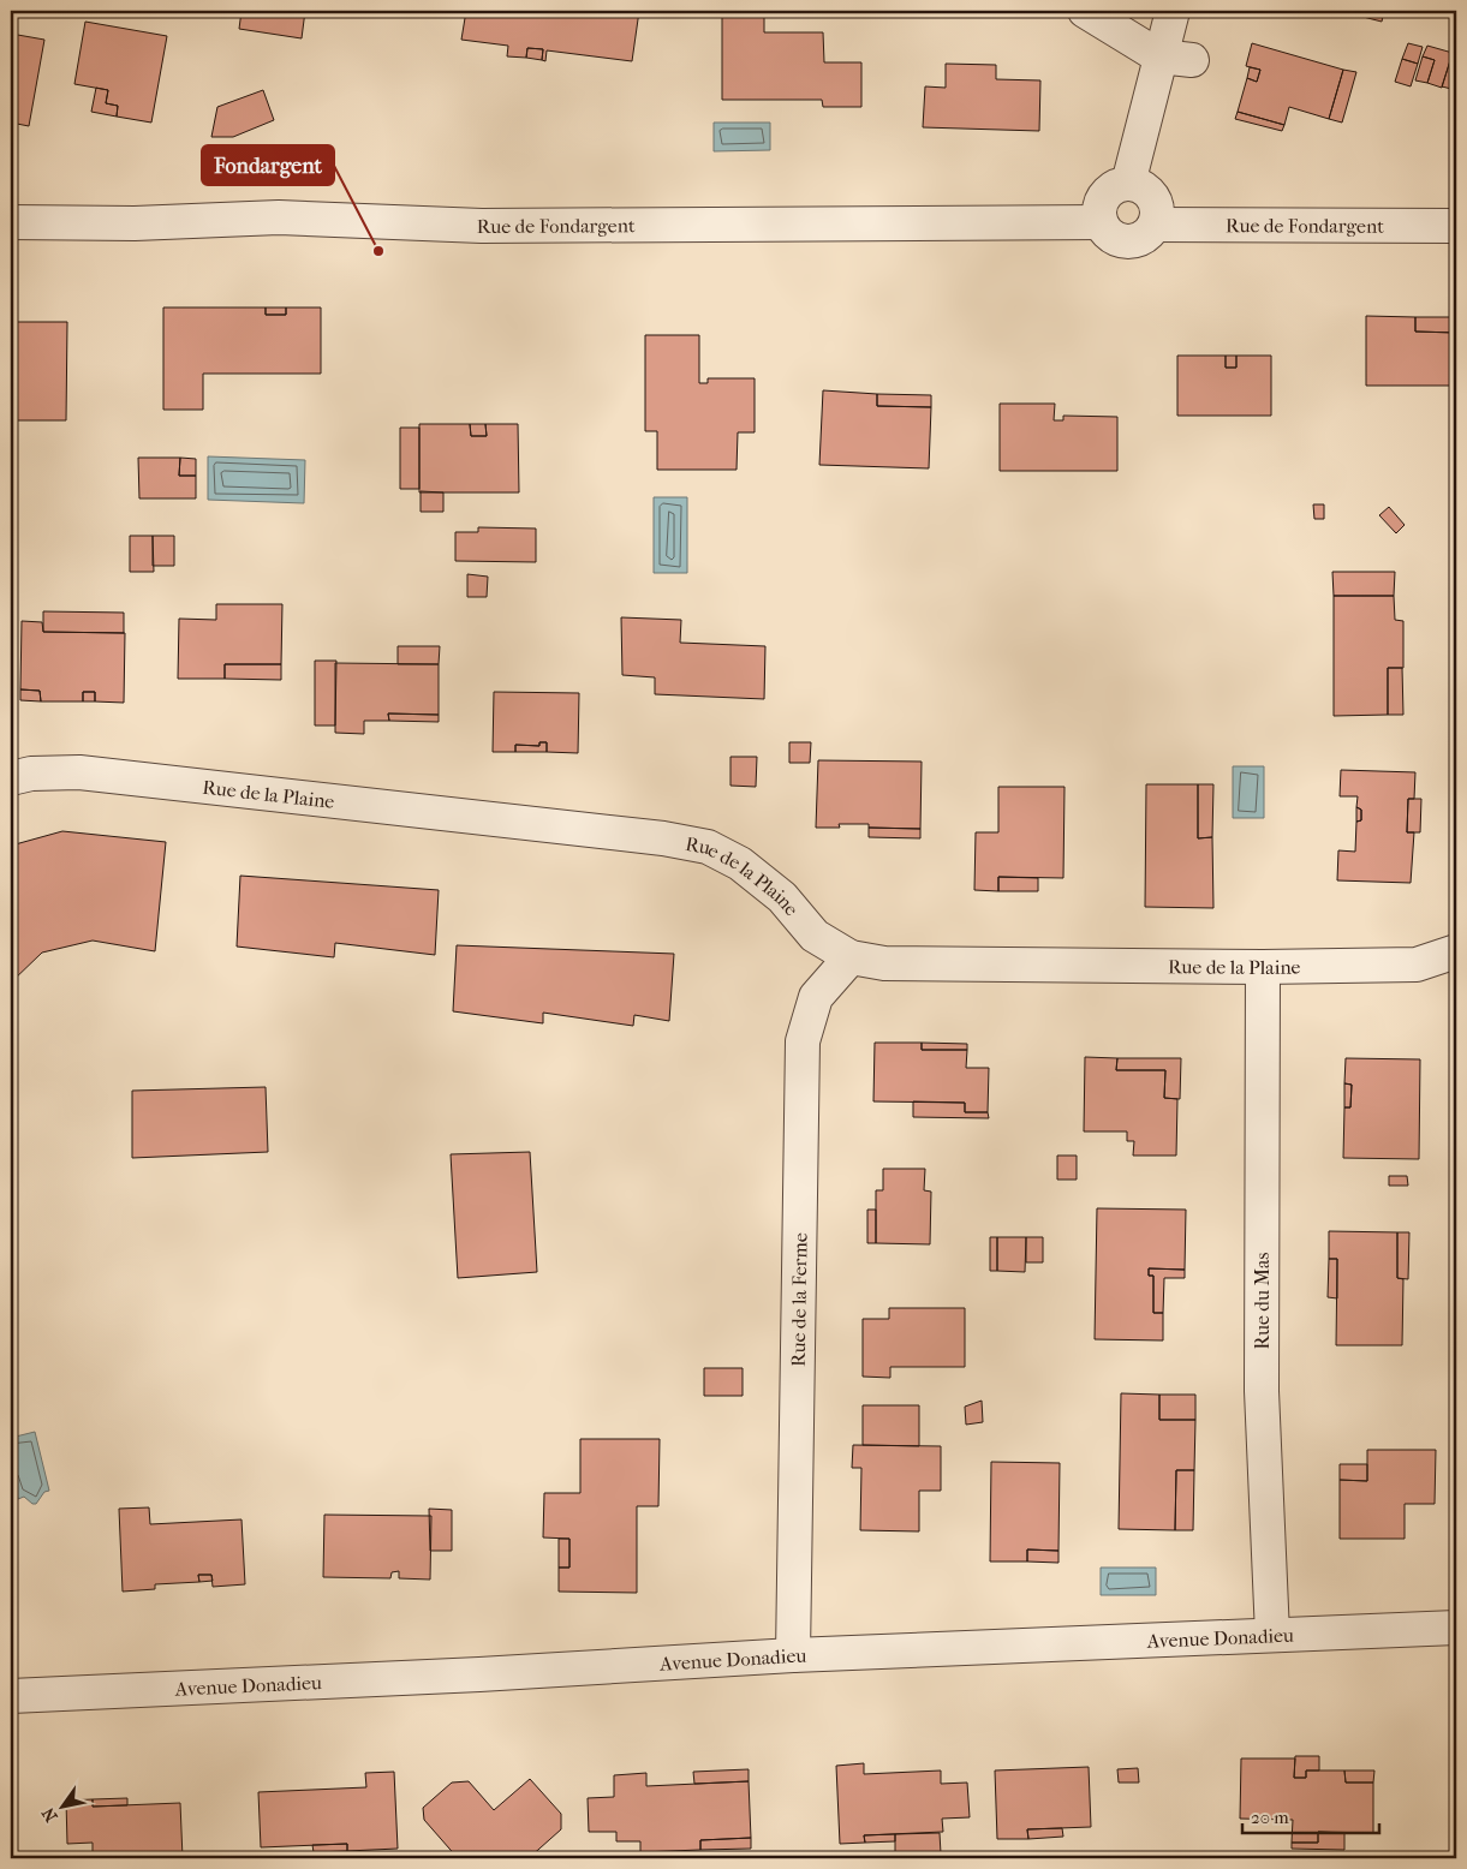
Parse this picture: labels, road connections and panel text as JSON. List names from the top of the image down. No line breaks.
{"streets":{"street":["Rue de Fondargent","Rue de la Plaine","Rue de la Ferme","Rue du Mas","Avenue Donadieu"]},"crossings":[["Rue de la Plaine","Rue de la Ferme"],["Rue de la Plaine","Rue du Mas"],["Rue de la Ferme","Avenue Donadieu"],["Rue du Mas","Avenue Donadieu"]],"places":["Fondargent"],"scale_bar":"20 m","north":"bottom left"}
